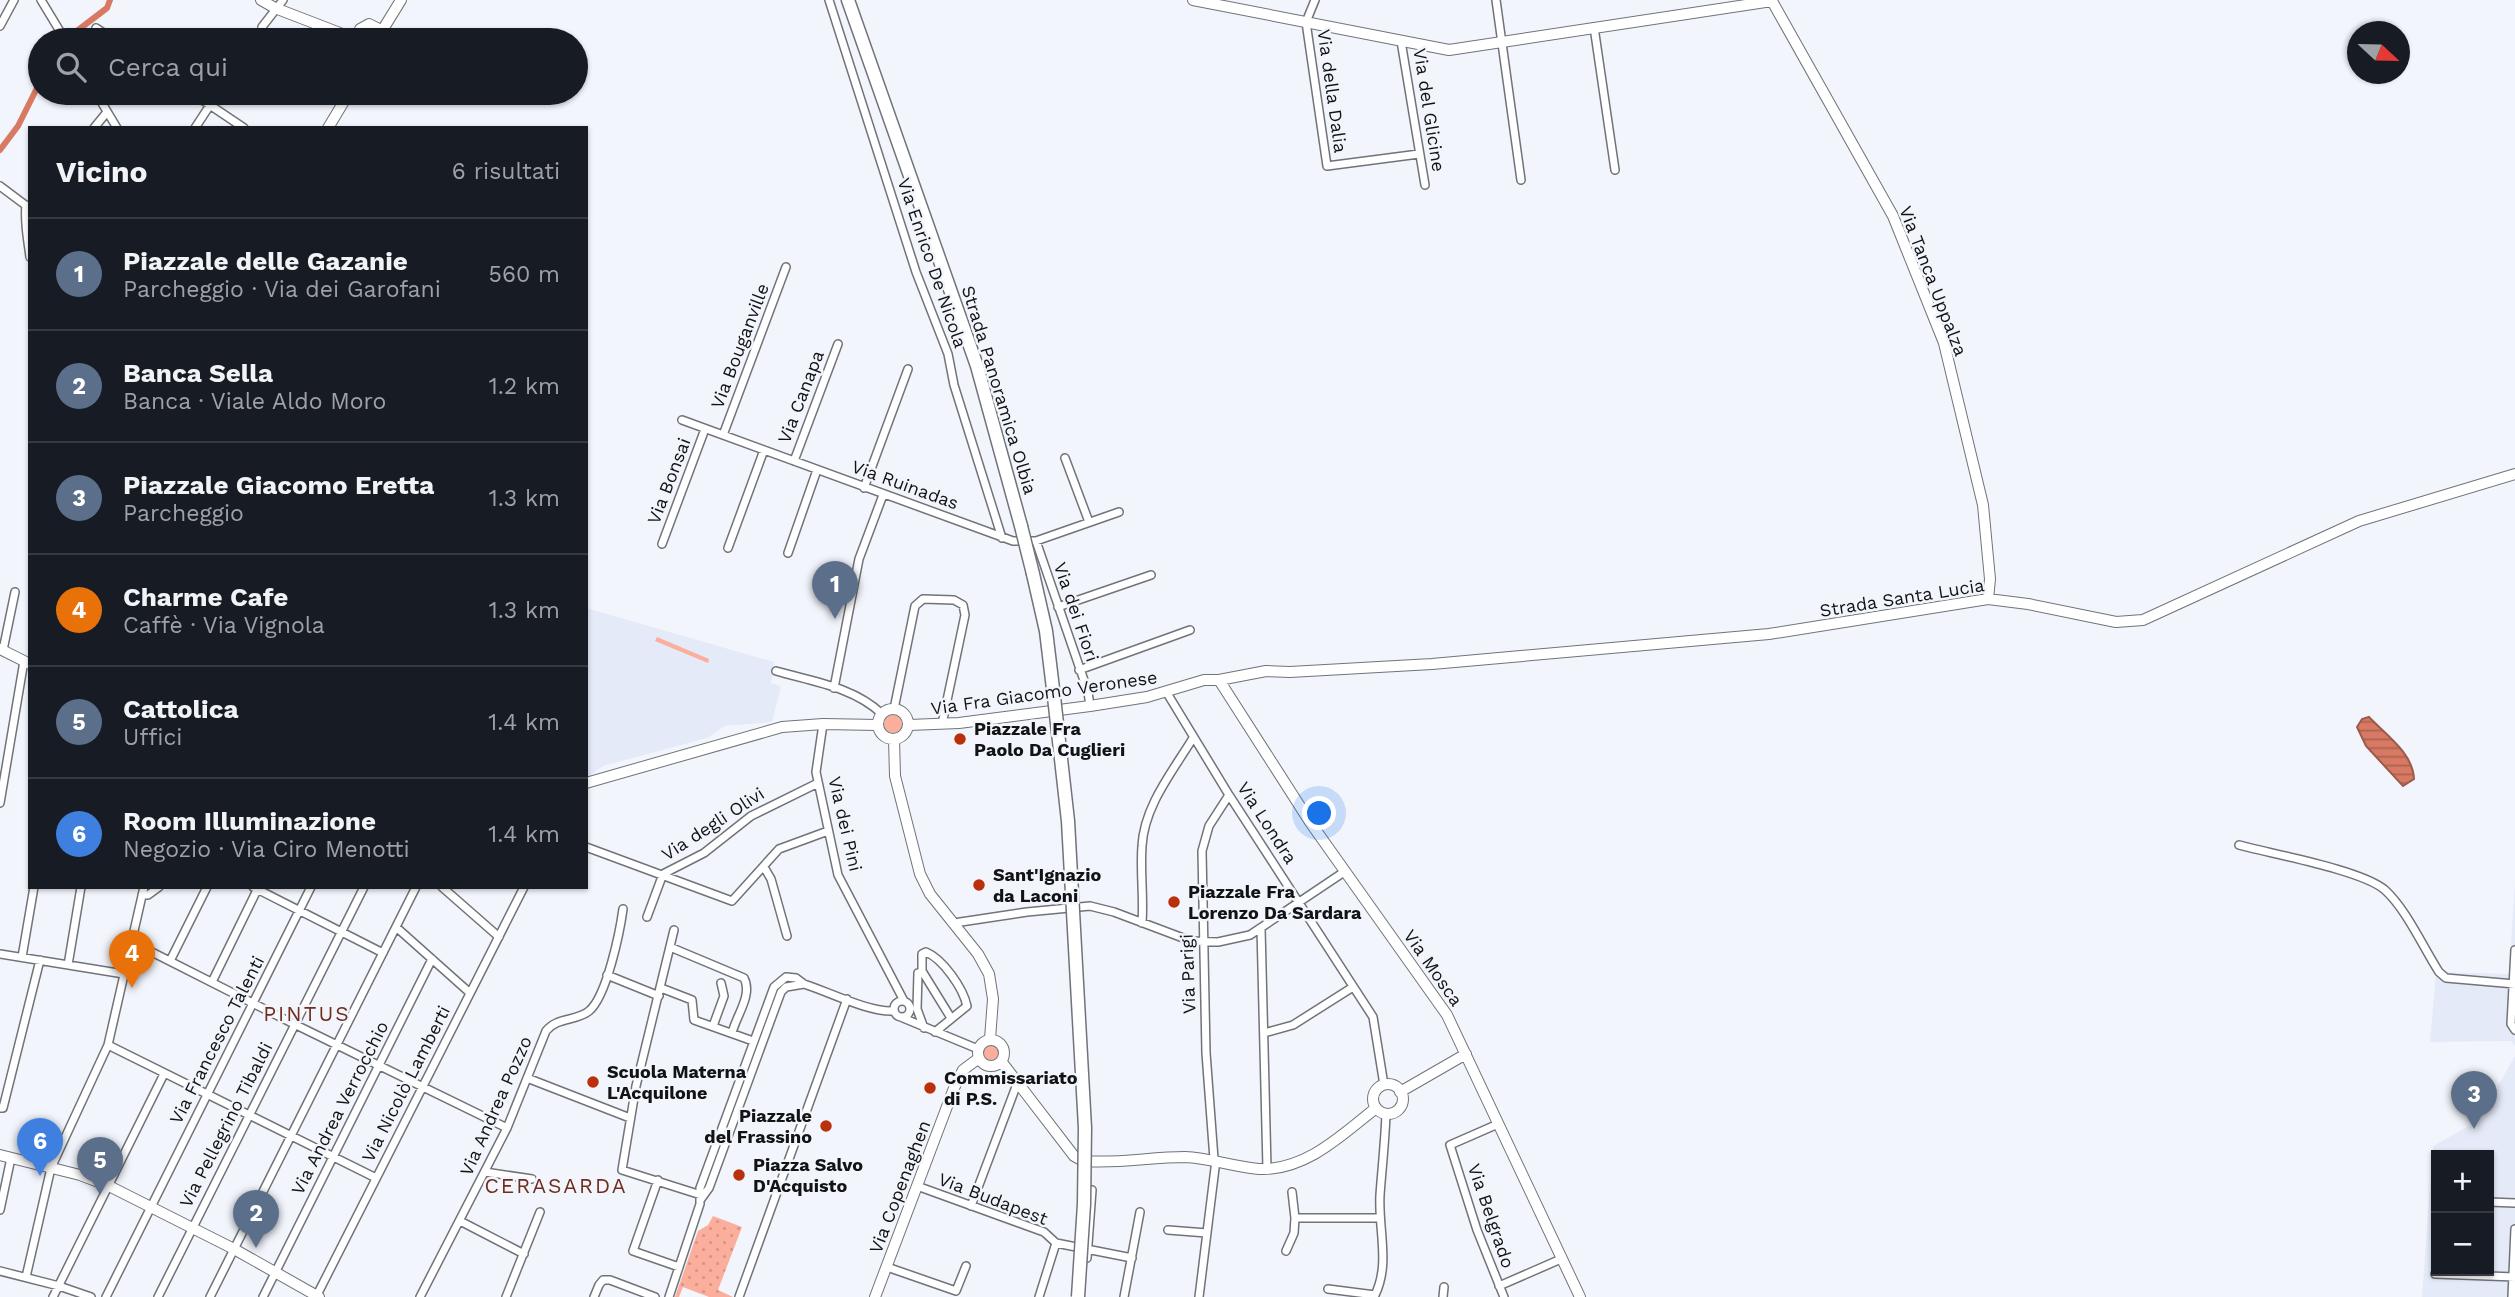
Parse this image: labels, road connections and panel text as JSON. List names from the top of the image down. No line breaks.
{"streets":{"highway":["Strada Panoramica Olbia"],"street":["Via della Dalia","Via del Glicine","Via Enrico De Nicola","Via Tanca Uppalza","Via Bouganville","Via Canapa","Via Bonsai","Via Ruinadas","Strada Santa Lucia","Via dei Fiori","Via Fra Giacomo Veronese","Via Londra","Via degli Olivi","Via dei Pini","Via Mosca","Via Parigi","Via Francesco Talenti","Via Nicolò Lamberti","Via Andrea Pozzo","Via Andrea Verrocchio","Via Pellegrino Tibaldi","Via Copenaghen","Via Budapest","Via Belgrado"]},"crossings":[["Via della Dalia","Via del Glicine"],["Via Enrico De Nicola","Via Ruinadas"],["Via Tanca Uppalza","Strada Santa Lucia"],["Via Bouganville","Via Ruinadas"],["Via Canapa","Via Ruinadas"],["Via Bonsai","Via Ruinadas"],["Via Ruinadas","Via dei Fiori"],["Strada Santa Lucia","Via Fra Giacomo Veronese"],["Via dei Fiori","Via Fra Giacomo Veronese"],["Via Fra Giacomo Veronese","Via Londra"],["Via Fra Giacomo Veronese","Via Mosca"],["Via Londra","Via Parigi"],["Via degli Olivi","Via dei Pini"],["Via Mosca","Via Belgrado"],["Via Copenaghen","Via Budapest"]],"districts":["PINTUS","CERASARDA"],"places":["Piazzale Fra Paolo Da Cuglieri","Sant'Ignazio da Laconi","Piazzale Fra Lorenzo Da Sardara","Scuola Materna L'Acquilone","Commissariato di P.S.","Piazzale del Frassino","Piazza Salvo D'Acquisto"],"north":"right","page":{"search":"Cerca qui","heading":["Vicino","6 risultati"],"list":[{"mark":"1","name":"Piazzale delle Gazanie","note":"Parcheggio · Via dei Garofani","value":"560 m"},{"mark":"2","name":"Banca Sella","note":"Banca · Viale Aldo Moro","value":"1.2 km"},{"mark":"3","name":"Piazzale Giacomo Eretta","note":"Parcheggio","value":"1.3 km"},{"mark":"4","name":"Charme Cafe","note":"Caffè · Via Vignola","value":"1.3 km"},{"mark":"5","name":"Cattolica","note":"Uffici","value":"1.4 km"},{"mark":"6","name":"Room Illuminazione","note":"Negozio · Via Ciro Menotti","value":"1.4 km"}],"pins":["1","4","3","6","5","2"],"map_buttons":["+","−"]}}
